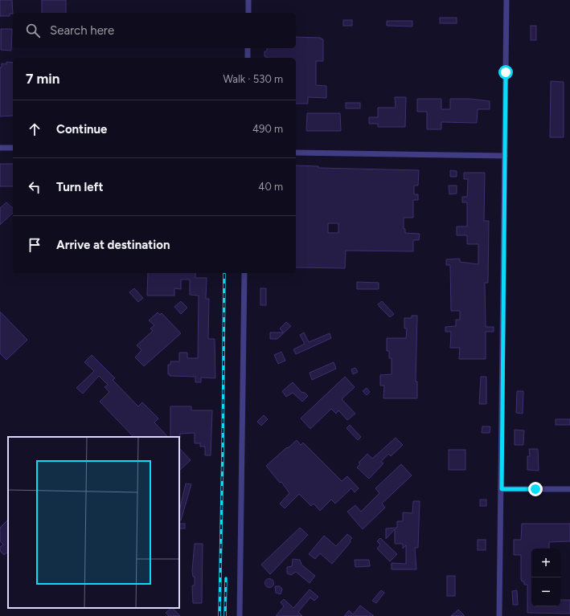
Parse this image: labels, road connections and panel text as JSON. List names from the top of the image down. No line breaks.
{"page":{"search":"Search here","heading":["7 min","Walk · 530 m"],"list":[["Continue","490 m"],["Turn left","40 m"],"Arrive at destination"],"map_buttons":["+","−"]}}
